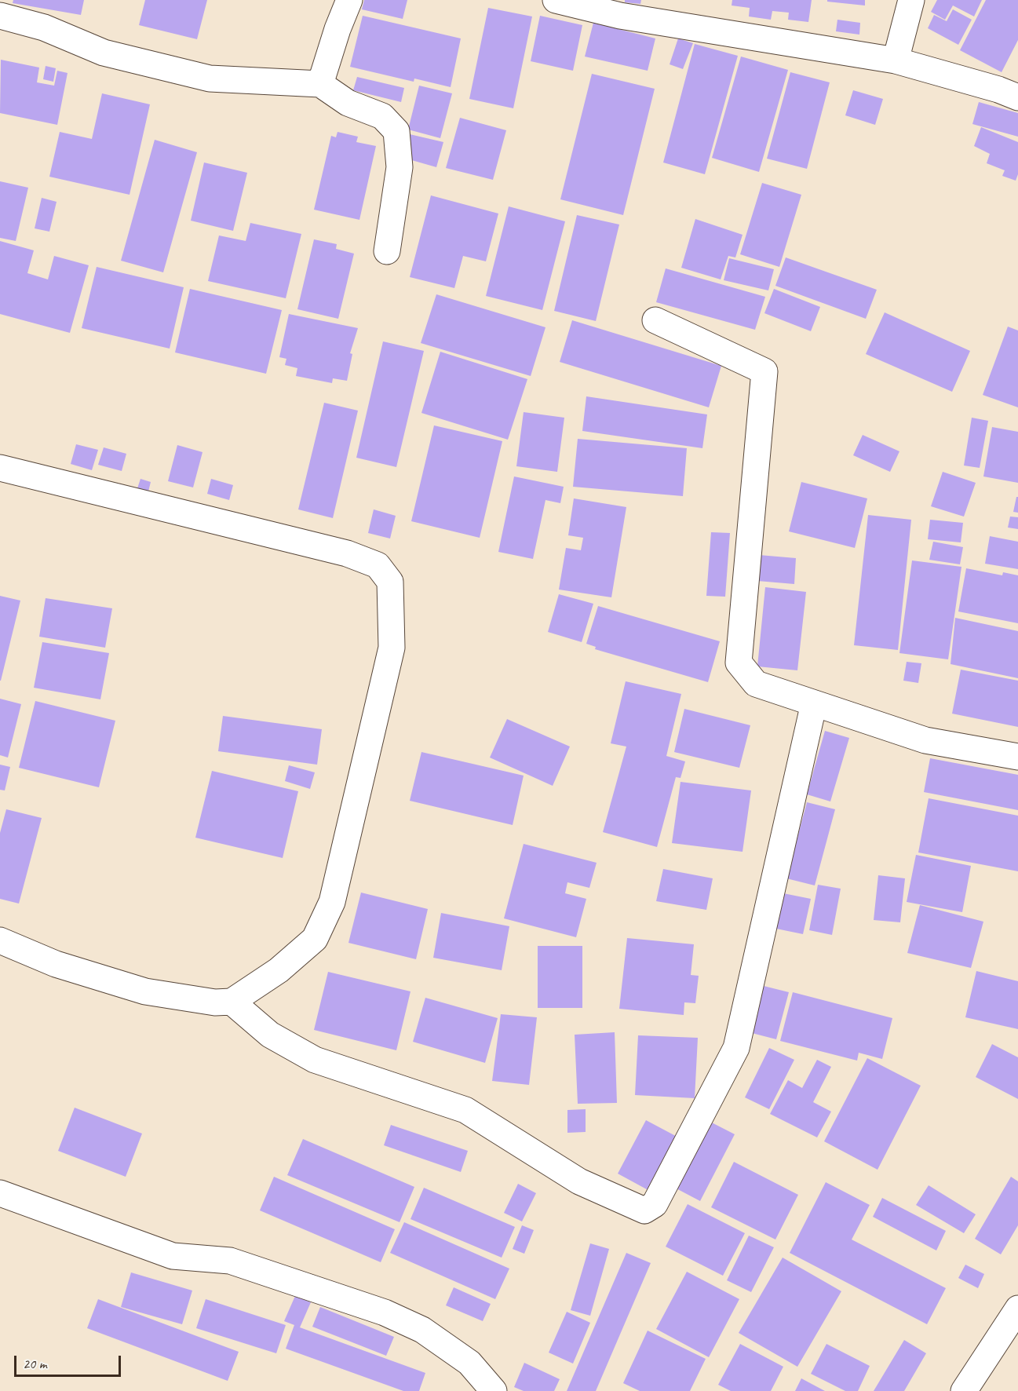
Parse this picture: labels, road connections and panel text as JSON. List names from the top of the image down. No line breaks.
{"scale_bar":"20 m"}
